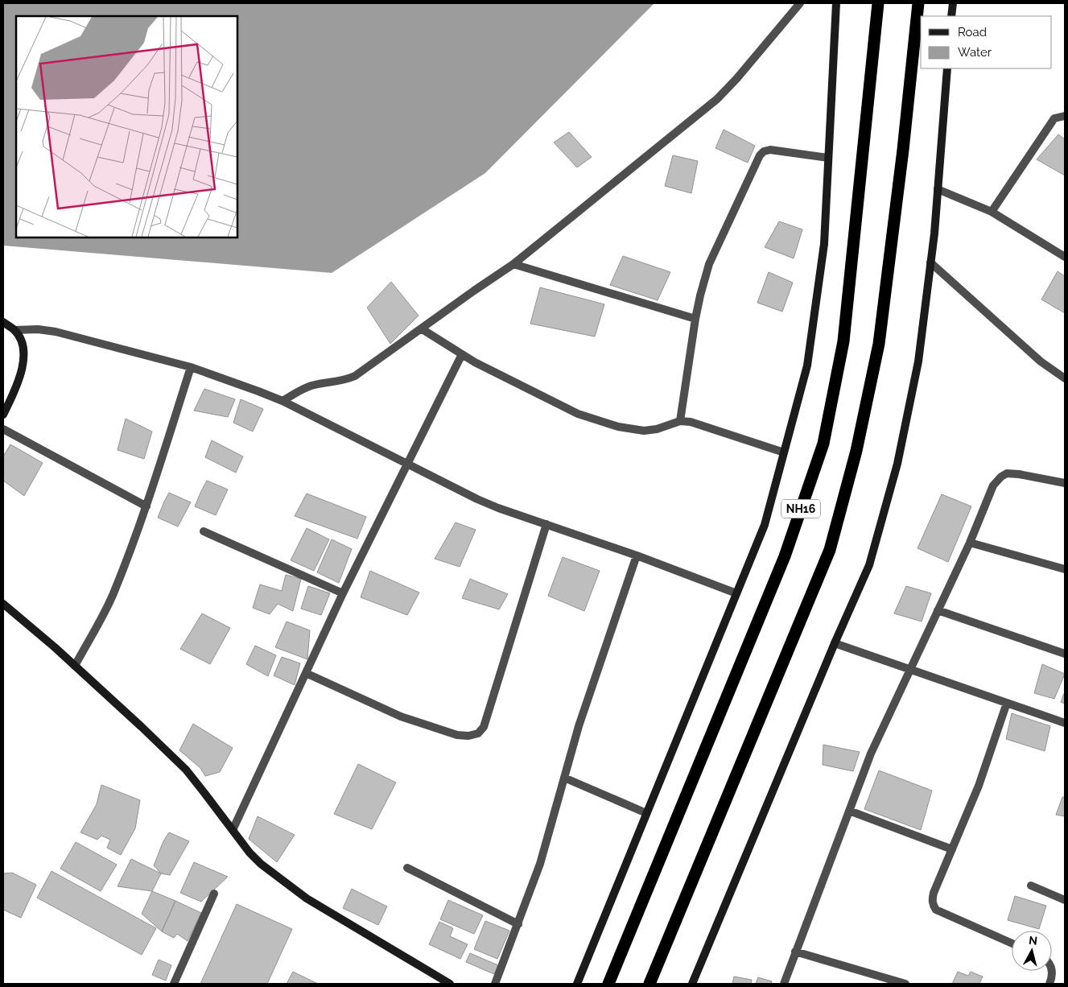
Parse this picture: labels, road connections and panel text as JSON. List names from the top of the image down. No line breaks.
{"streets":{"highway":["NH16"]},"legend":["Road","Water"],"north":"top"}
